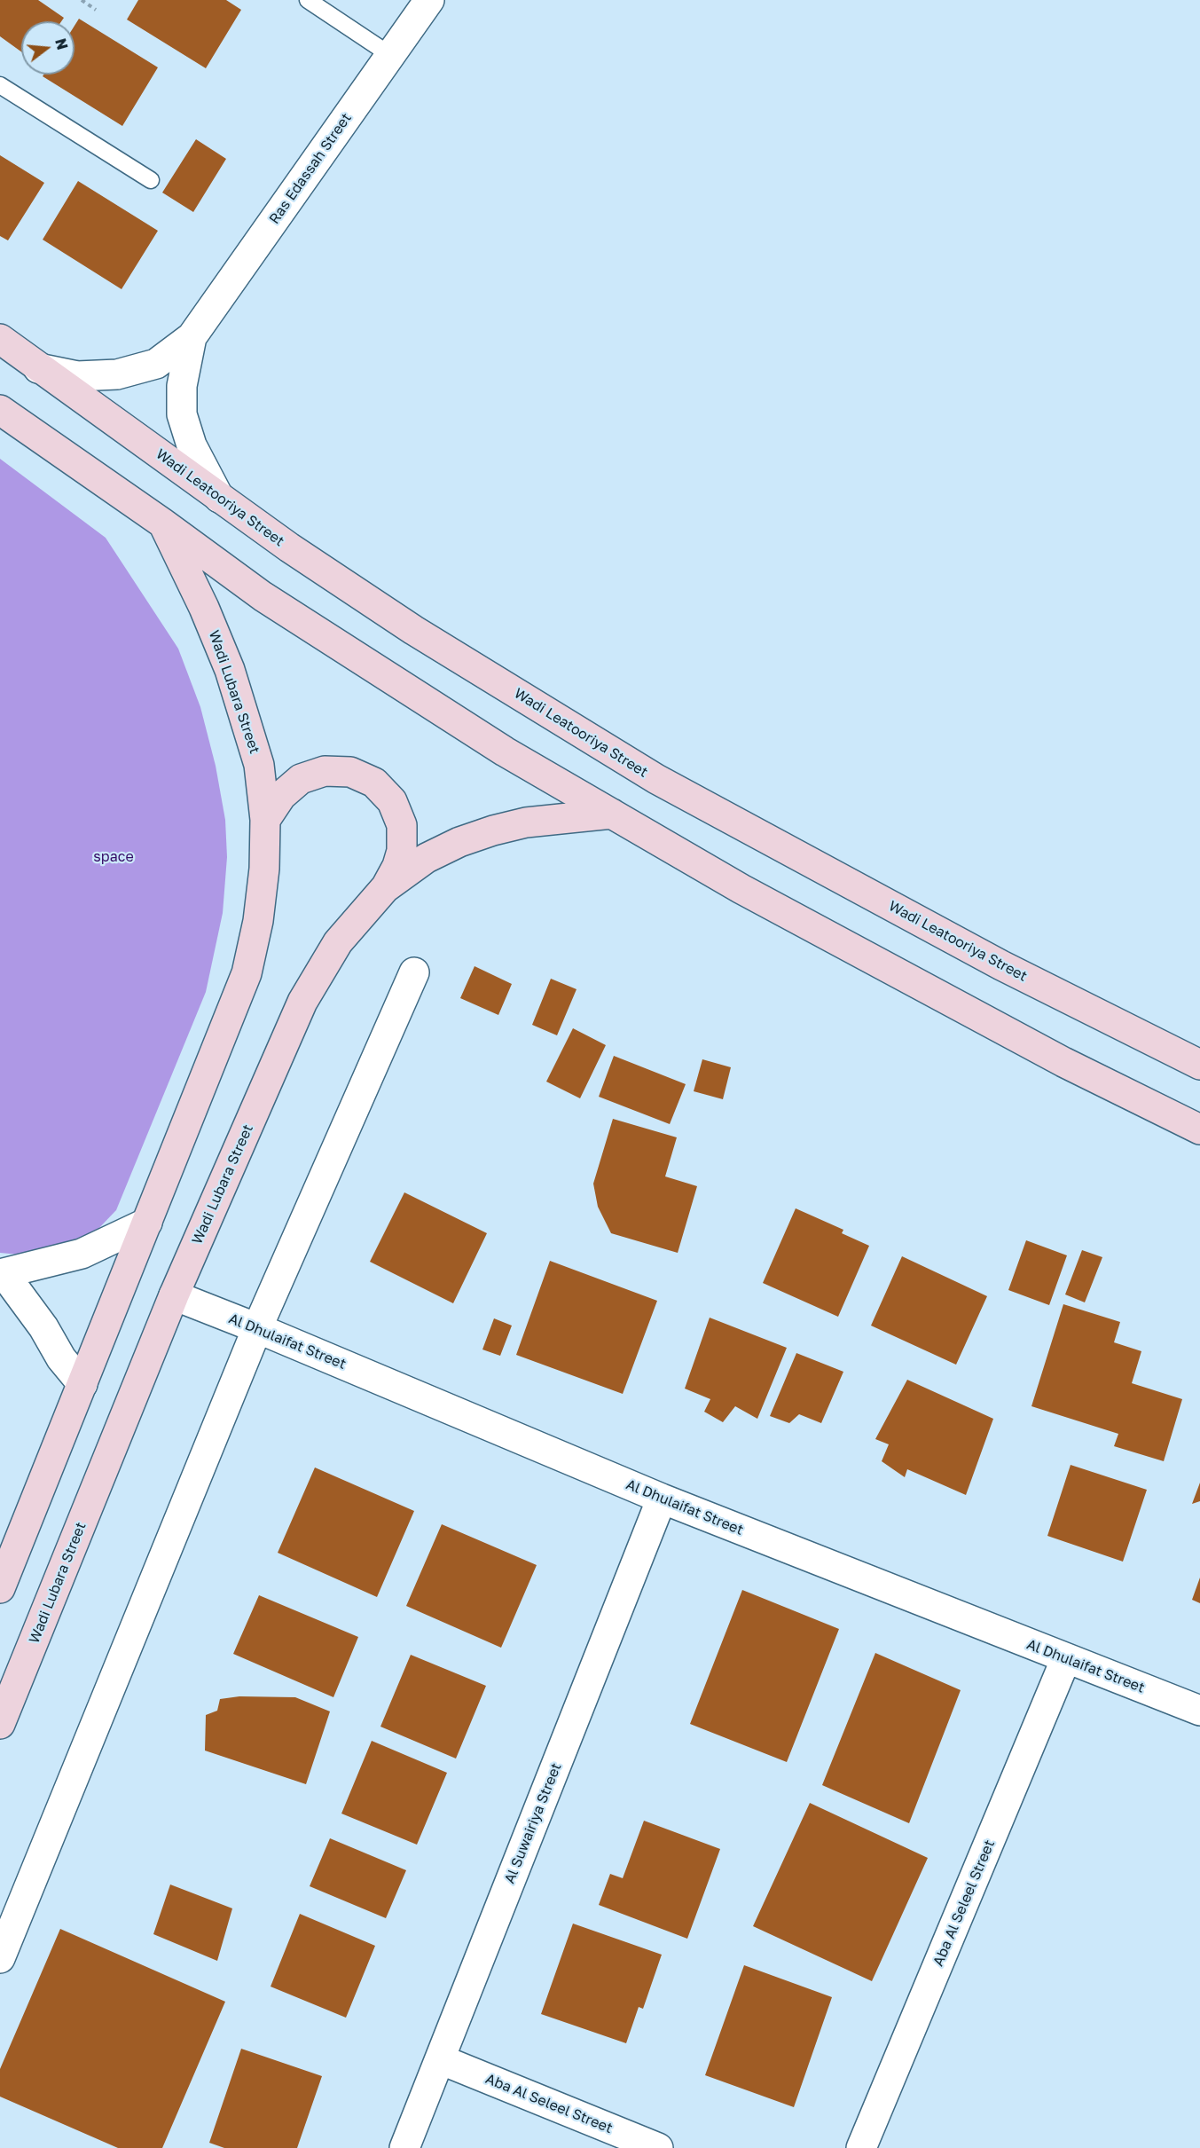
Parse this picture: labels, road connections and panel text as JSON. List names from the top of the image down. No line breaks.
{"streets":{"street":["Ras Edassah Street","Wadi Leatooriya Street","Wadi Lubara Street","Al Dhulaifat Street","Al Suwairiya Street","Aba Al Seleel Street"]},"crossings":[["Ras Edassah Street","Wadi Leatooriya Street"],["Wadi Lubara Street","Al Dhulaifat Street"],["Al Dhulaifat Street","Al Suwairiya Street"],["Al Dhulaifat Street","Aba Al Seleel Street"],["Al Suwairiya Street","Aba Al Seleel Street"]],"parks":["space"],"north":"right"}
